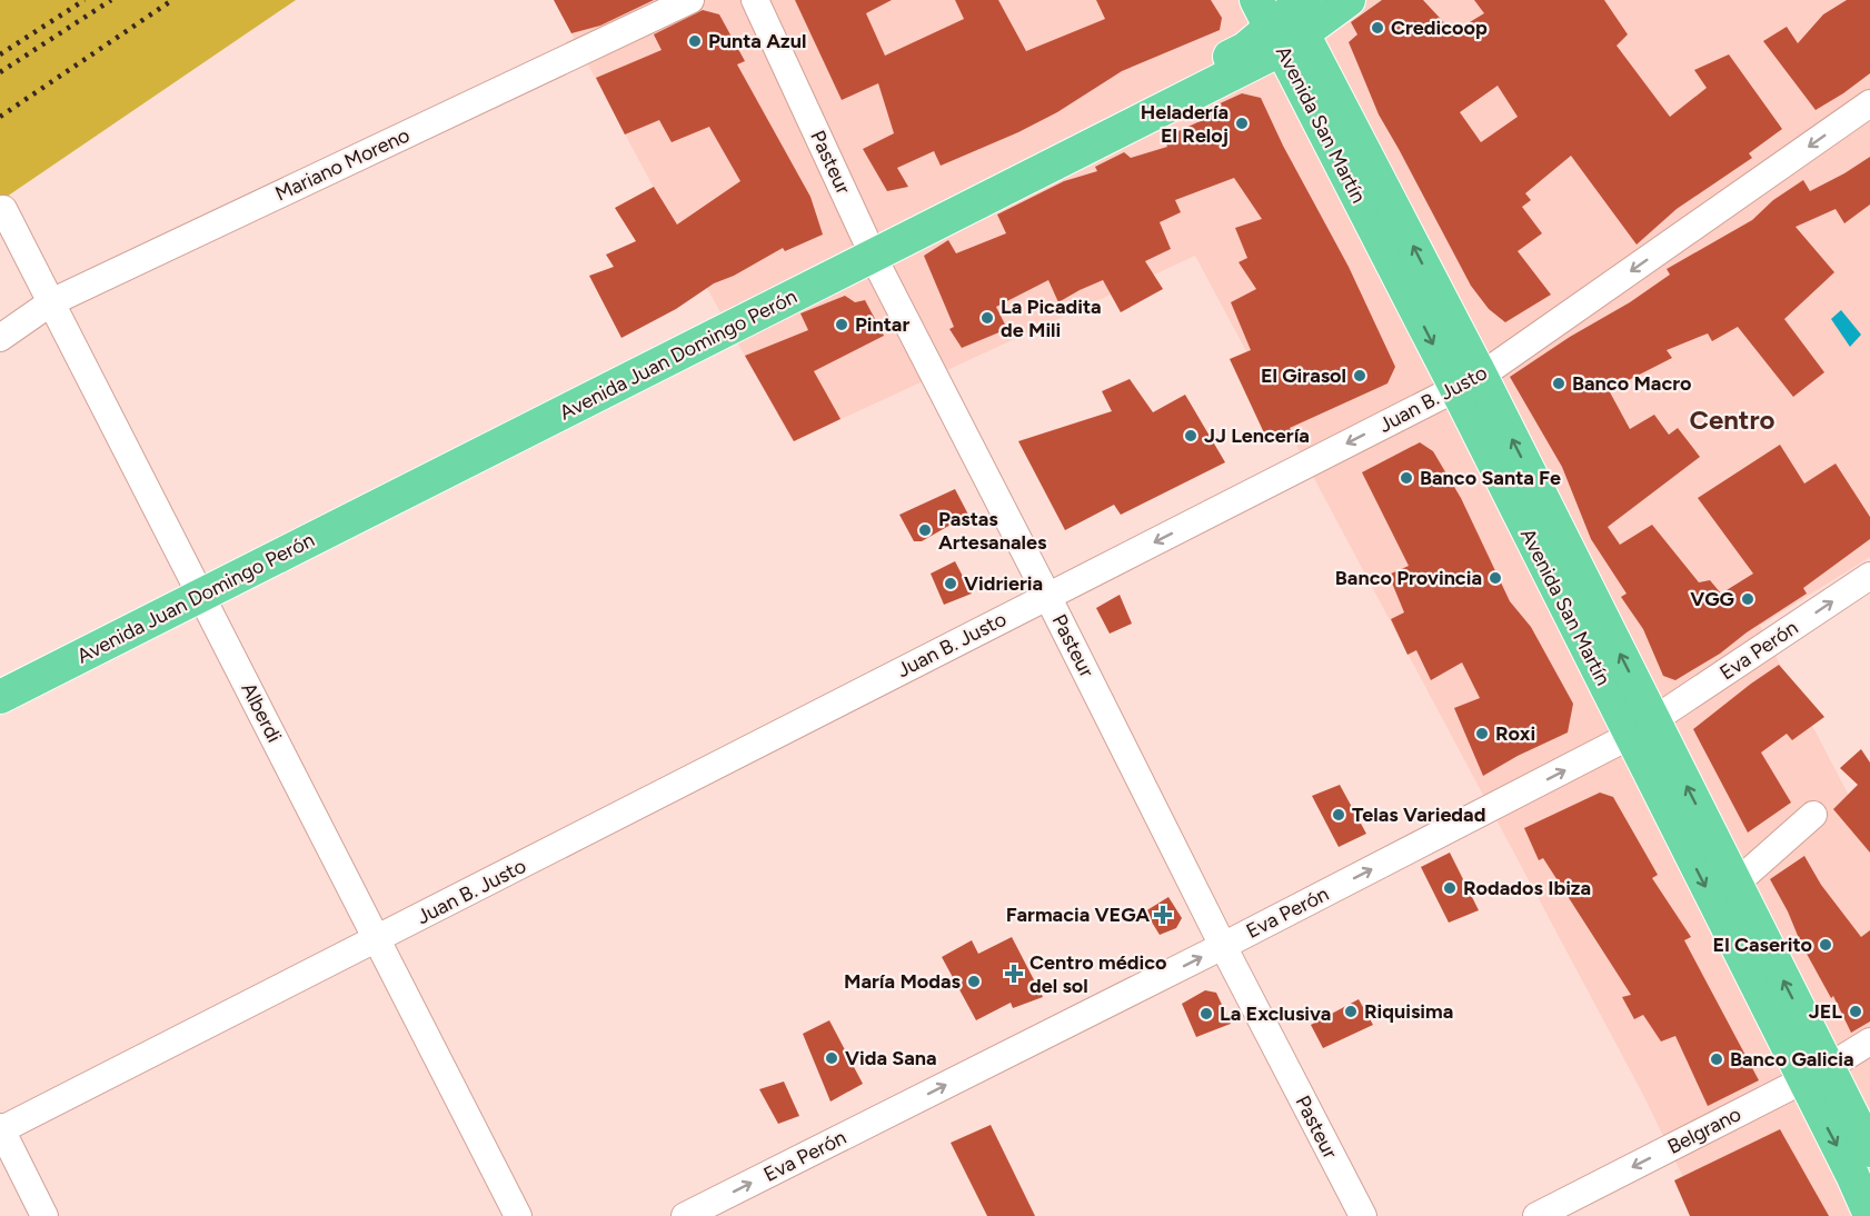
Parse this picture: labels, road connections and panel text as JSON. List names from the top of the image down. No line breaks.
{"streets":{"main road":["Avenida San Martín","Avenida Juan Domingo Perón"],"street":["Pasteur","Mariano Moreno","Juan B. Justo","Eva Perón","Alberdi","Belgrano"]},"crossings":[["Avenida San Martín","Avenida Juan Domingo Perón"],["Avenida San Martín","Juan B. Justo"],["Avenida San Martín","Eva Perón"],["Avenida San Martín","Belgrano"],["Pasteur","Avenida Juan Domingo Perón"],["Pasteur","Juan B. Justo"],["Pasteur","Eva Perón"],["Mariano Moreno","Alberdi"],["Avenida Juan Domingo Perón","Alberdi"],["Juan B. Justo","Alberdi"]],"one_way":["Juan B. Justo","Eva Perón","Belgrano"],"districts":["Centro"],"places":{"other":["Credicoop","Punta Azul","Heladería El Reloj","La Picadita de Mili","Pintar","El Girasol","Banco Macro","JJ Lencería","Banco Santa Fe","Pastas Artesanales","Banco Provincia","Vidrieria","VGG","Roxi","Telas Variedad","Rodados Ibiza","El Caserito","María Modas","Riquisima","JEL","La Exclusiva","Vida Sana","Banco Galicia"],"health":["Farmacia VEGA","Centro médico del sol"]}}
